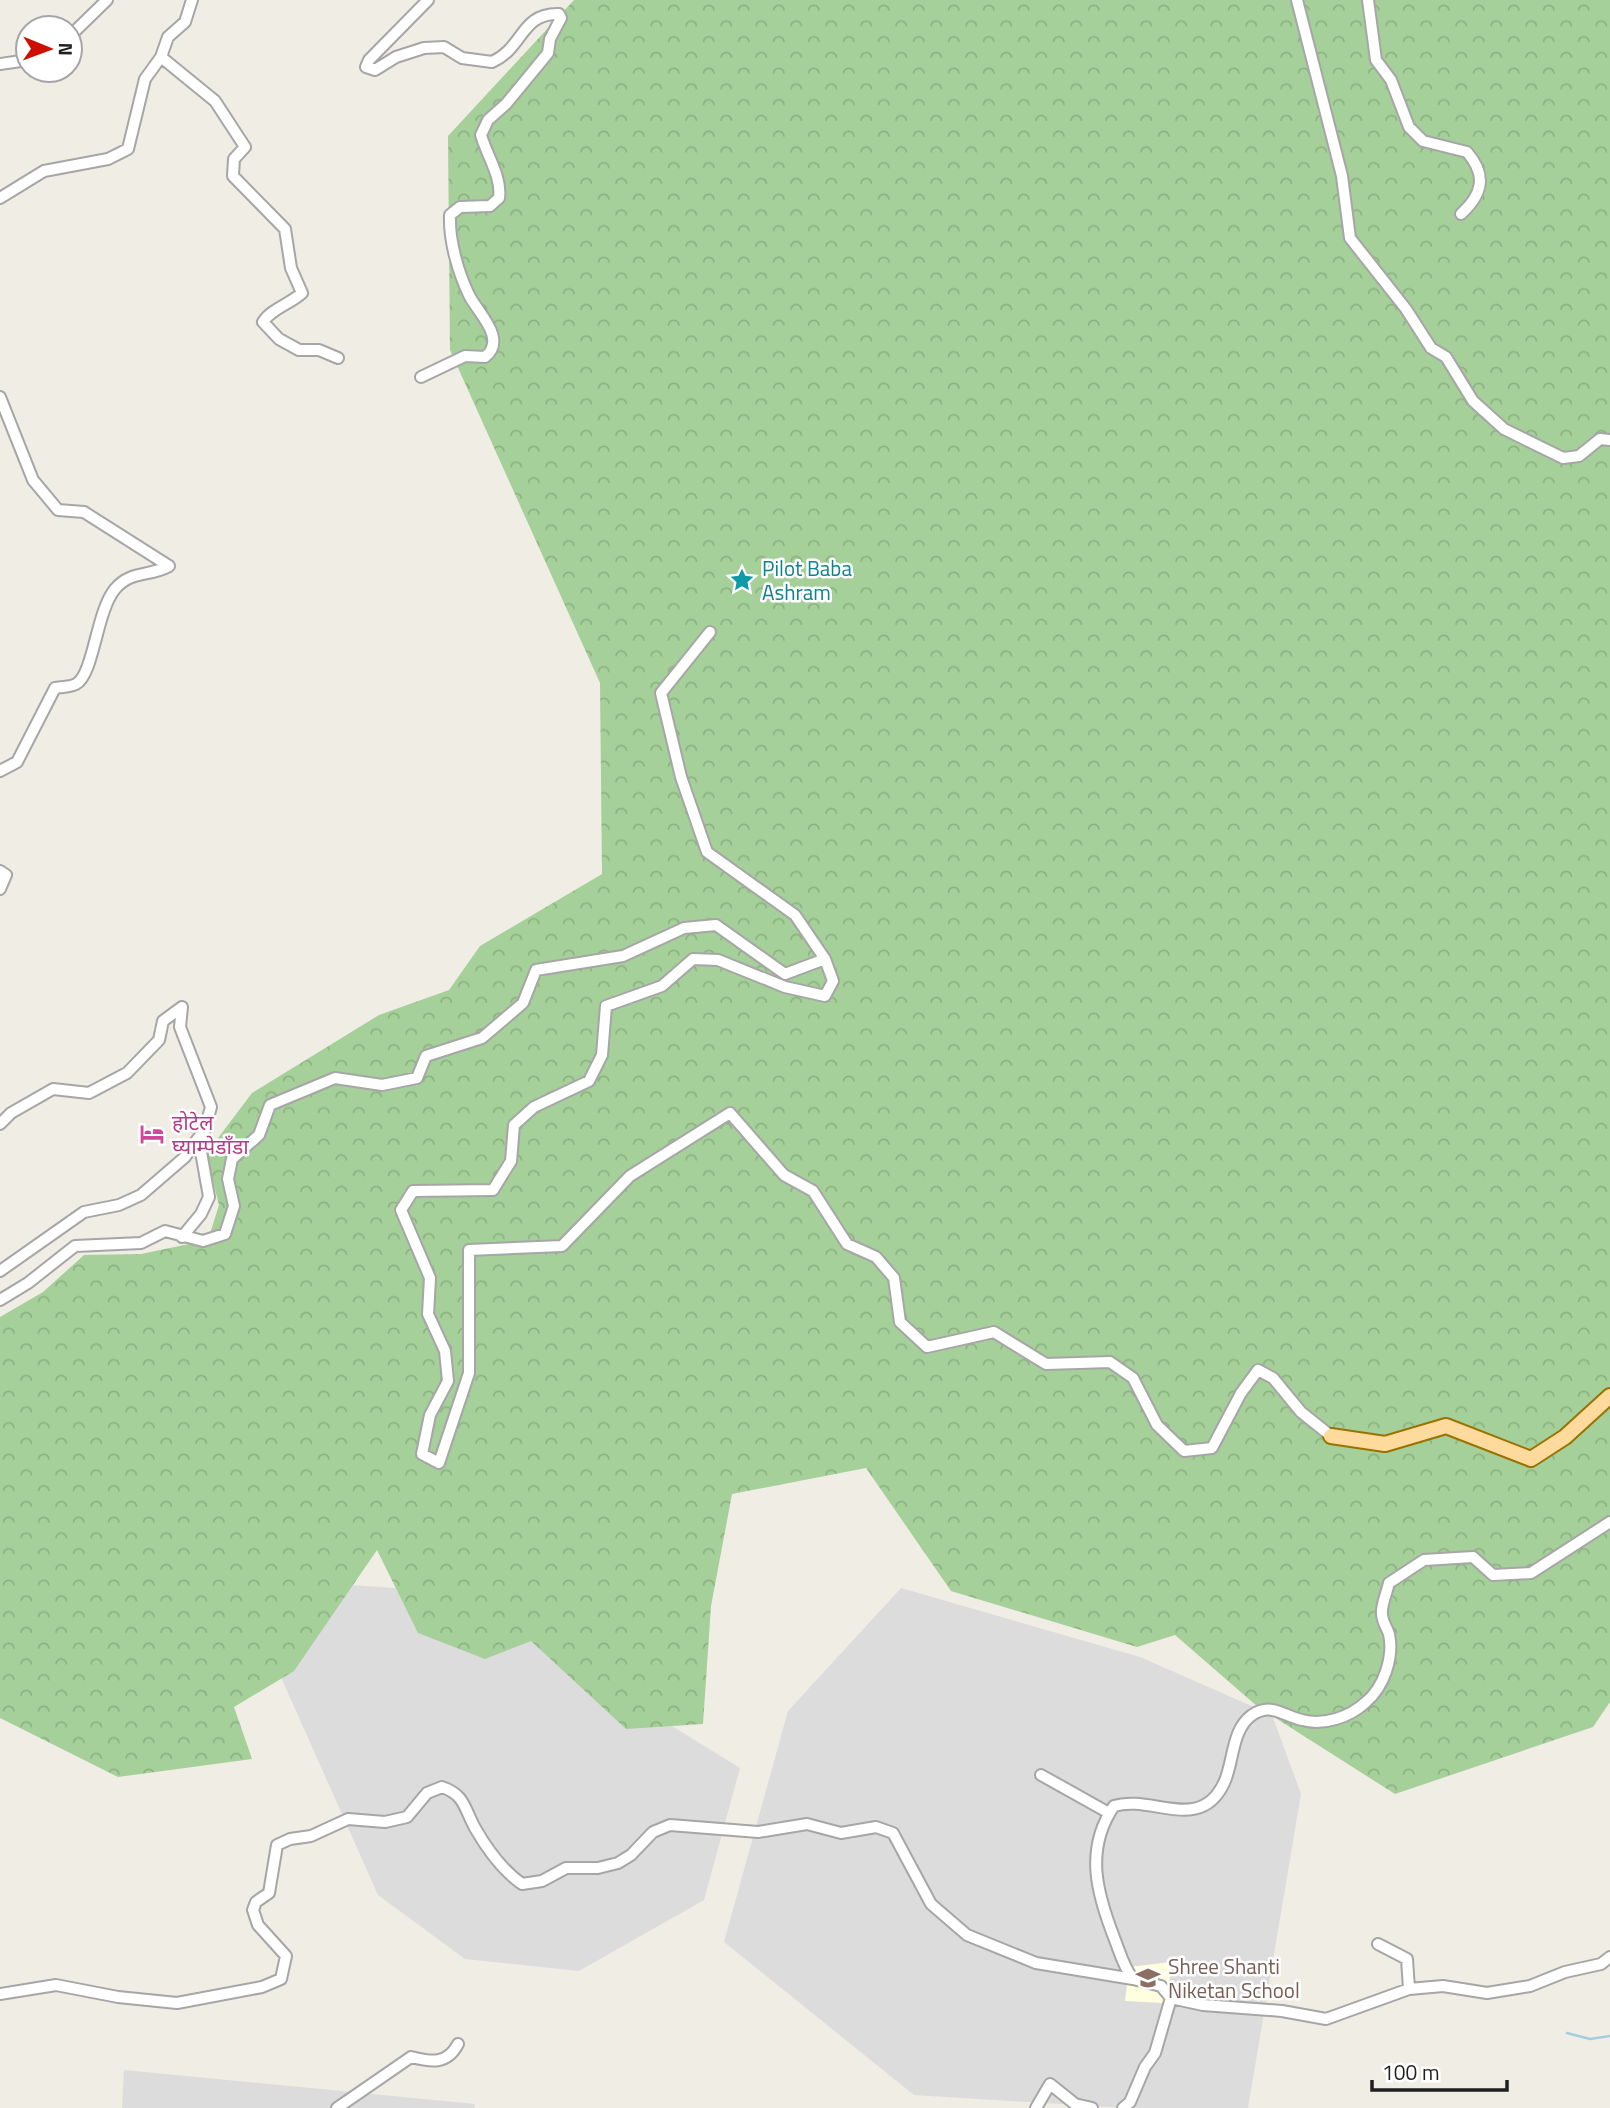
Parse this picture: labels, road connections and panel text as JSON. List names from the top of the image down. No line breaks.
{"places":{"place":["Pilot Baba Ashram"],"hotel":["होटेल घ्याम्पेडाँडा"],"school or university":["Shree Shanti Niketan School"]},"scale_bar":"100 m","north":"right"}
